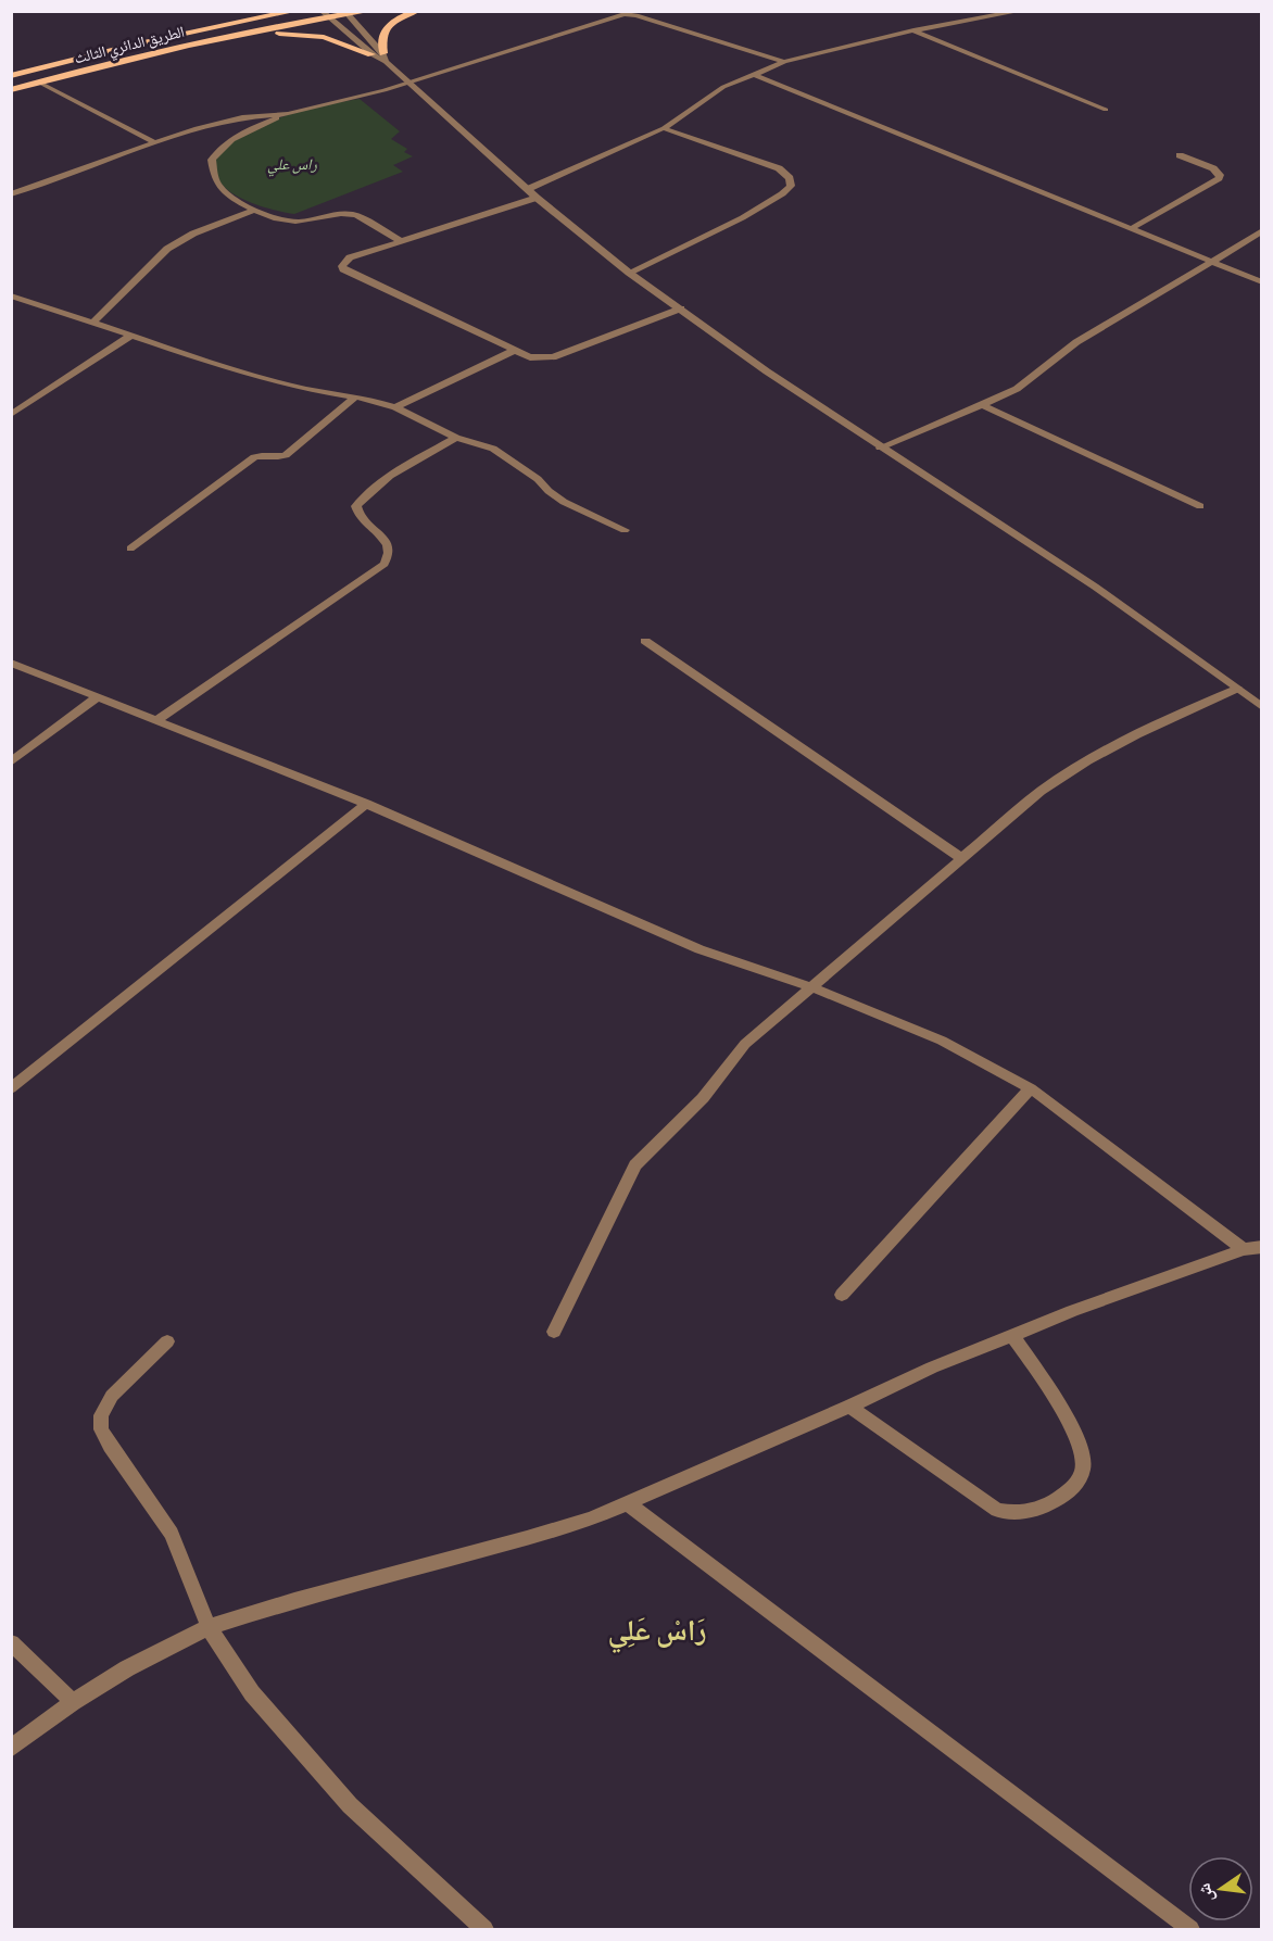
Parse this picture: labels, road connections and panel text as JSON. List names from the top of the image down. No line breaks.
{"streets":{"main road":["الطريق الدائري الثالث"]},"districts":["رَاسْ عَلِي"],"parks":["راس علي"],"north":"left"}
